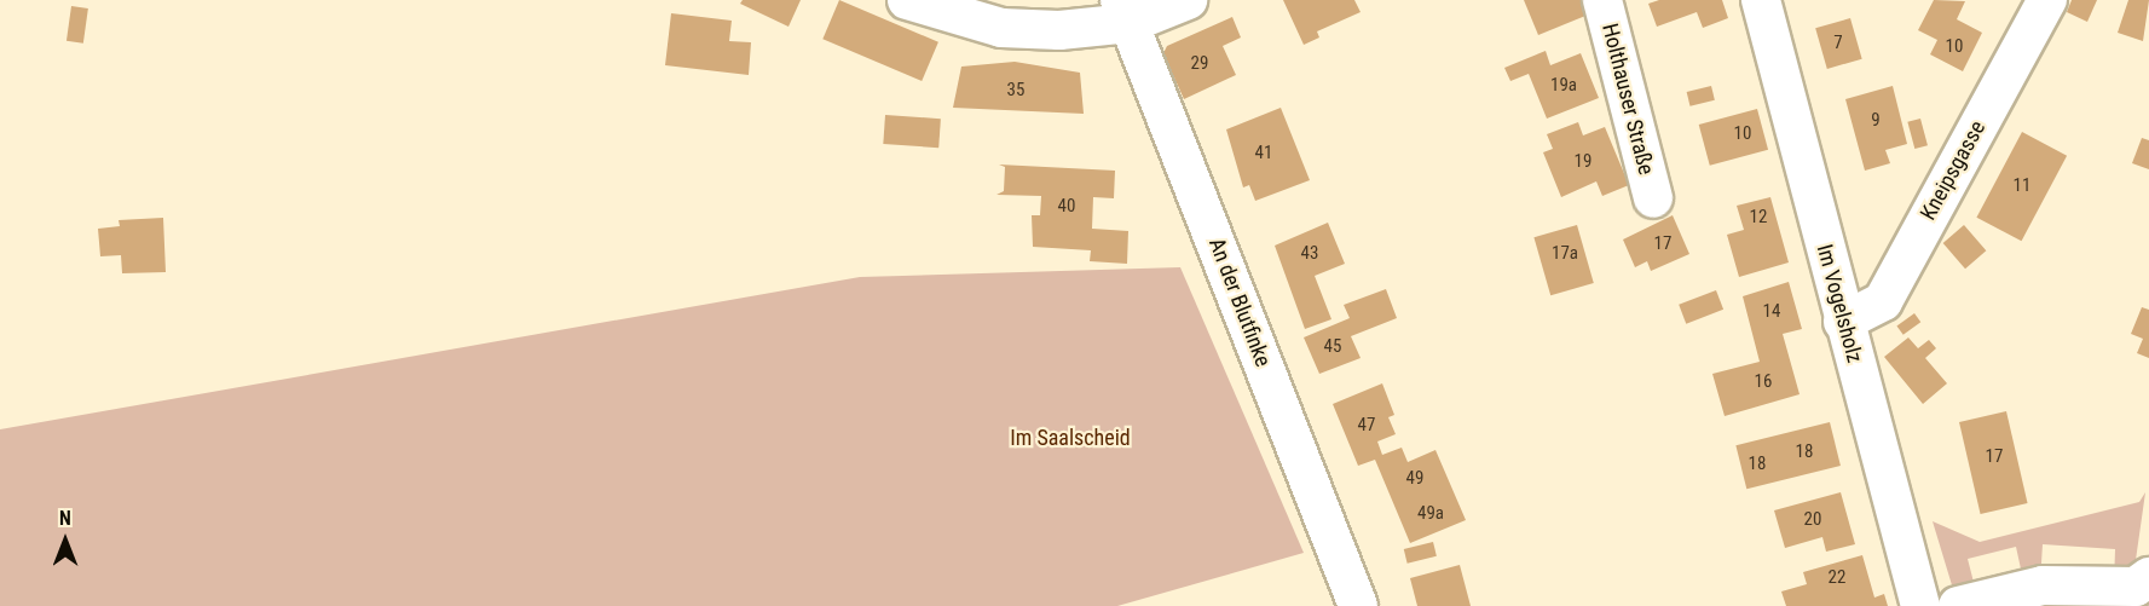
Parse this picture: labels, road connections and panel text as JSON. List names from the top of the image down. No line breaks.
{"streets":{"street":["Holthauser Straße","Kneipsgasse","An der Blutfinke","Im Vogelsholz"]},"crossings":[["Kneipsgasse","Im Vogelsholz"]],"parks":["Im Saalscheid"],"house_numbers":["7","10","29","19a","35","9","10","41","19","11","40","12","17","43","17a","14","45","16","47","18","17","18","49","49a","20","22"],"north":"top"}
